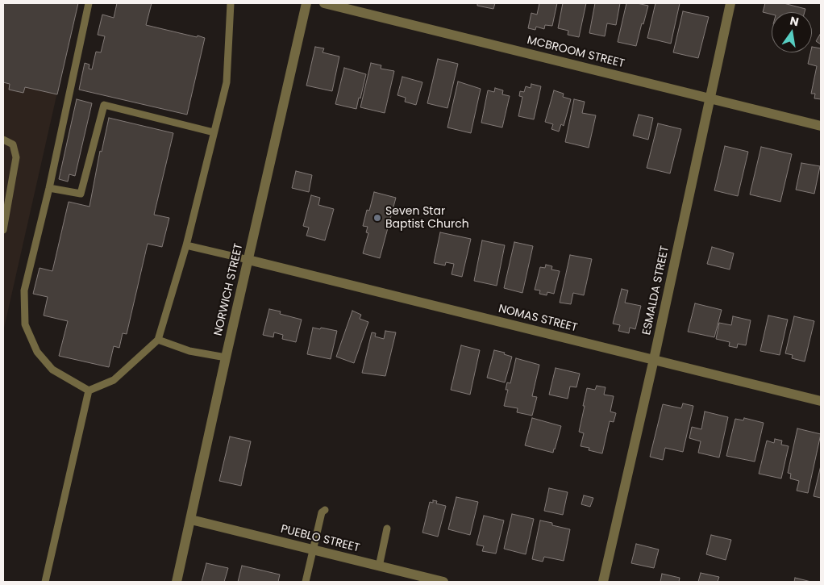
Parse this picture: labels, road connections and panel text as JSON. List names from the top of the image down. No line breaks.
{"streets":{"street":["MCBROOM STREET","NORWICH STREET","ESMALDA STREET","NOMAS STREET","PUEBLO STREET"]},"crossings":[["MCBROOM STREET","ESMALDA STREET"],["NORWICH STREET","NOMAS STREET"],["NORWICH STREET","PUEBLO STREET"],["ESMALDA STREET","NOMAS STREET"]],"places":["Seven Star Baptist Church"],"north":"top"}
